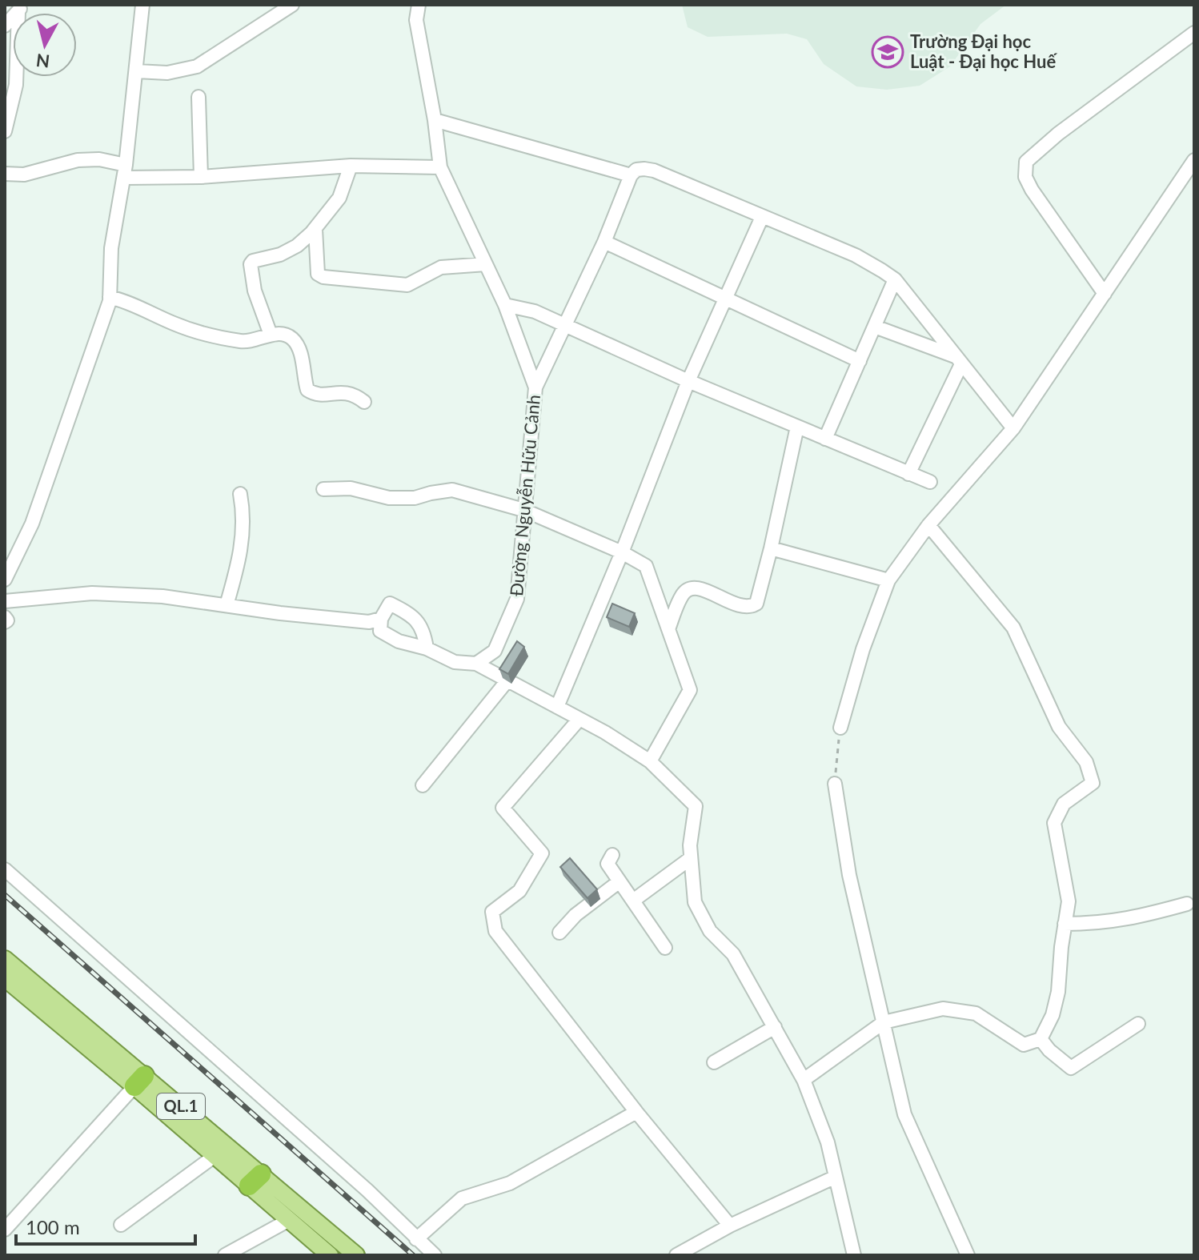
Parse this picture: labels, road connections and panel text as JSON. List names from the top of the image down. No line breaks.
{"streets":{"main road":["QL.1"],"street":["Đường Nguyễn Hữu Cảnh"]},"places":{"school or university":["Trường Đại học Luật - Đại học Huế"]},"scale_bar":"100 m","north":"bottom"}
